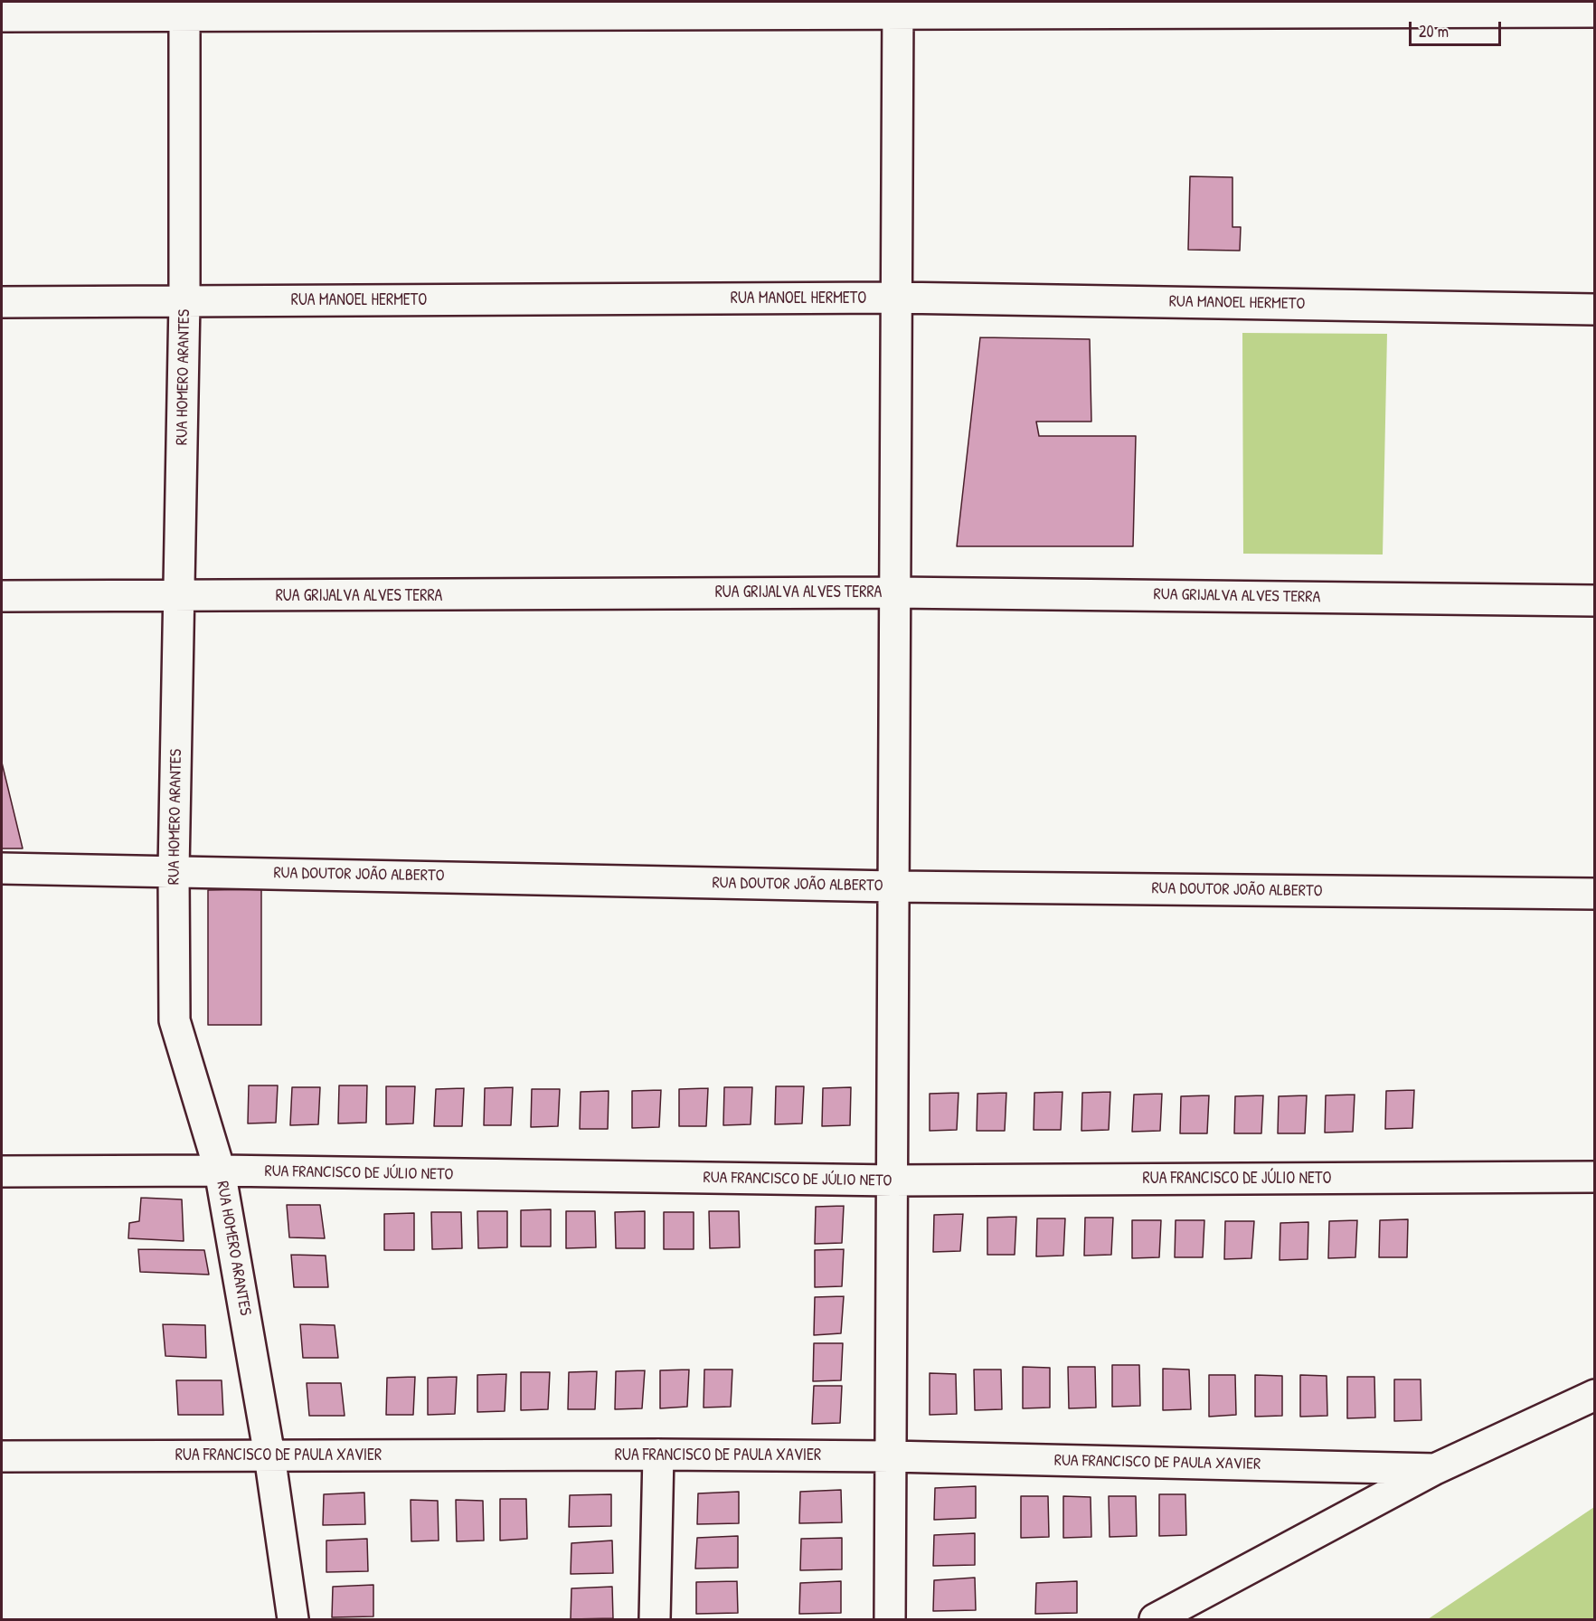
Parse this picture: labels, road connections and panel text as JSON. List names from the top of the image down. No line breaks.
{"streets":{"street":["RUA MANOEL HERMETO","RUA HOMERO ARANTES","RUA GRIJALVA ALVES TERRA","RUA DOUTOR JOÃO ALBERTO","RUA FRANCISCO DE JÚLIO NETO","RUA FRANCISCO DE PAULA XAVIER"]},"crossings":[["RUA MANOEL HERMETO","RUA HOMERO ARANTES"],["RUA HOMERO ARANTES","RUA GRIJALVA ALVES TERRA"],["RUA HOMERO ARANTES","RUA DOUTOR JOÃO ALBERTO"],["RUA HOMERO ARANTES","RUA FRANCISCO DE JÚLIO NETO"],["RUA HOMERO ARANTES","RUA FRANCISCO DE PAULA XAVIER"]],"scale_bar":"20 m"}
